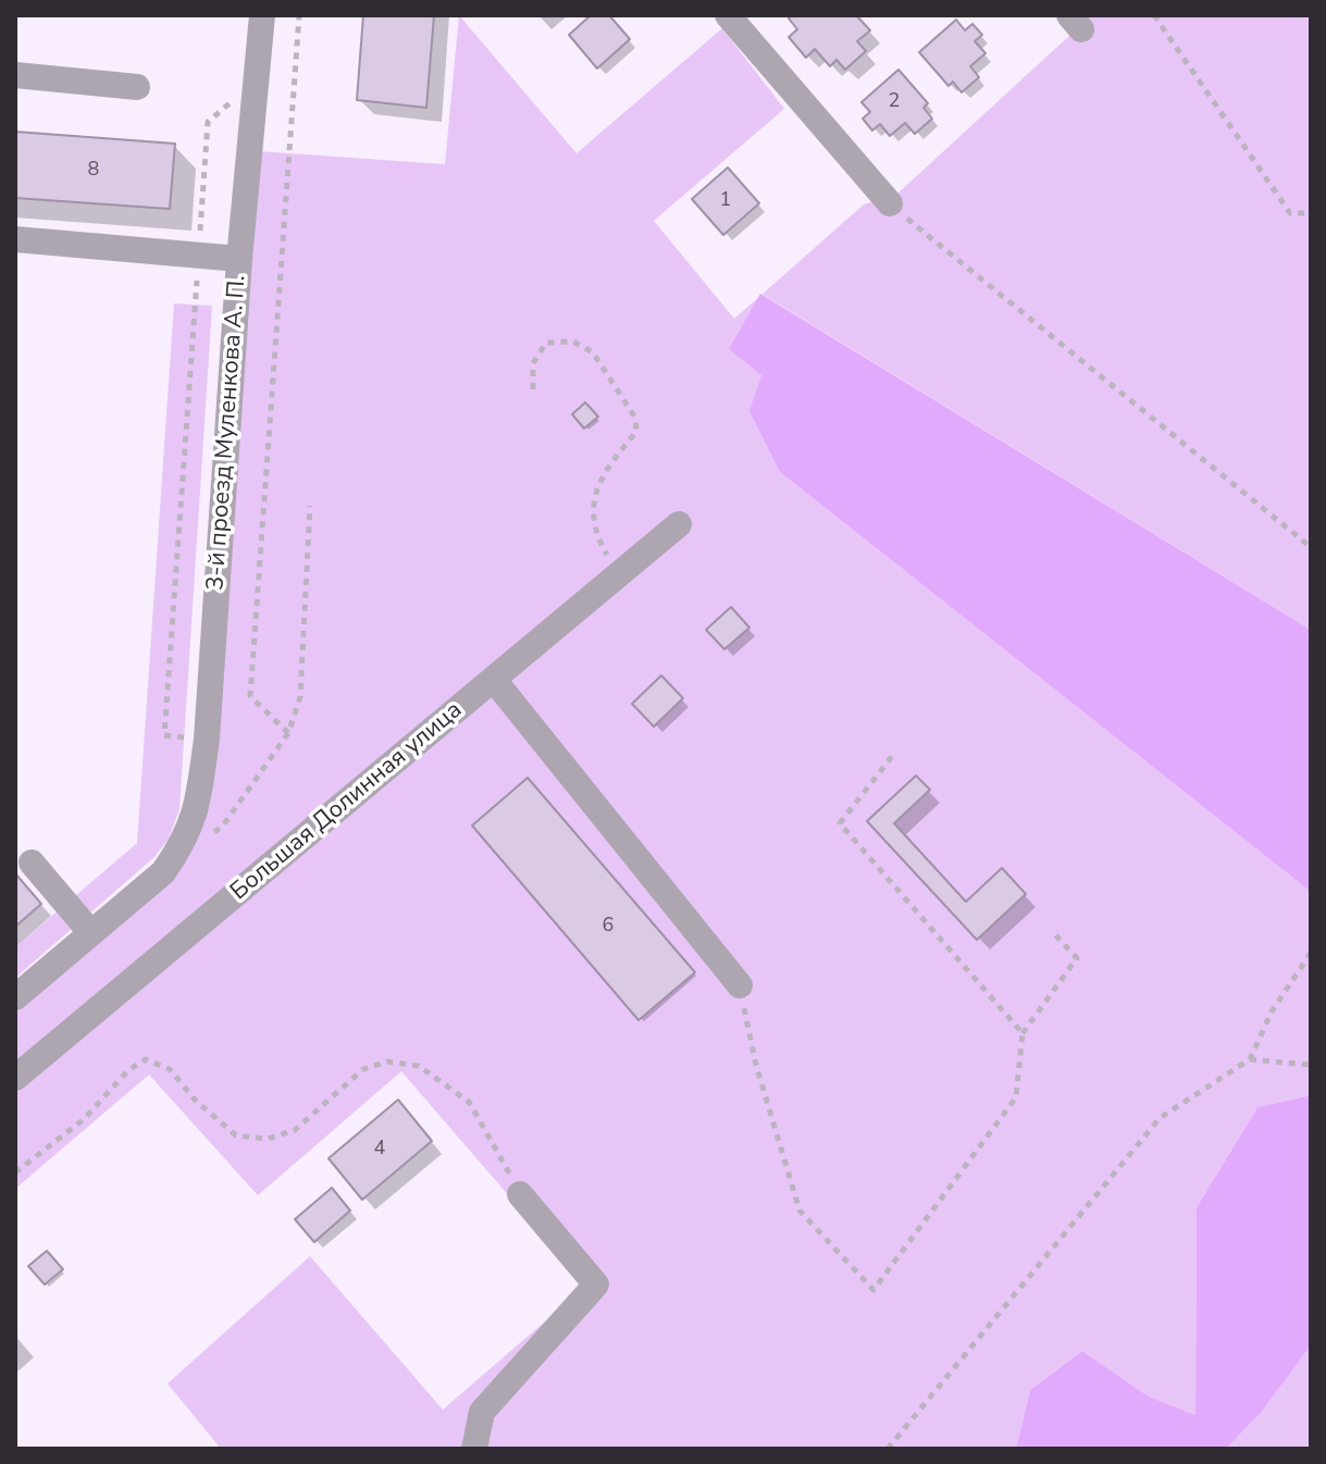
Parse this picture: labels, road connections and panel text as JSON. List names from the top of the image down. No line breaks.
{"streets":{"street":["3-й проезд Муленкова А. П.","Большая Долинная улица"]},"house_numbers":["2","8","1","6","4"]}
